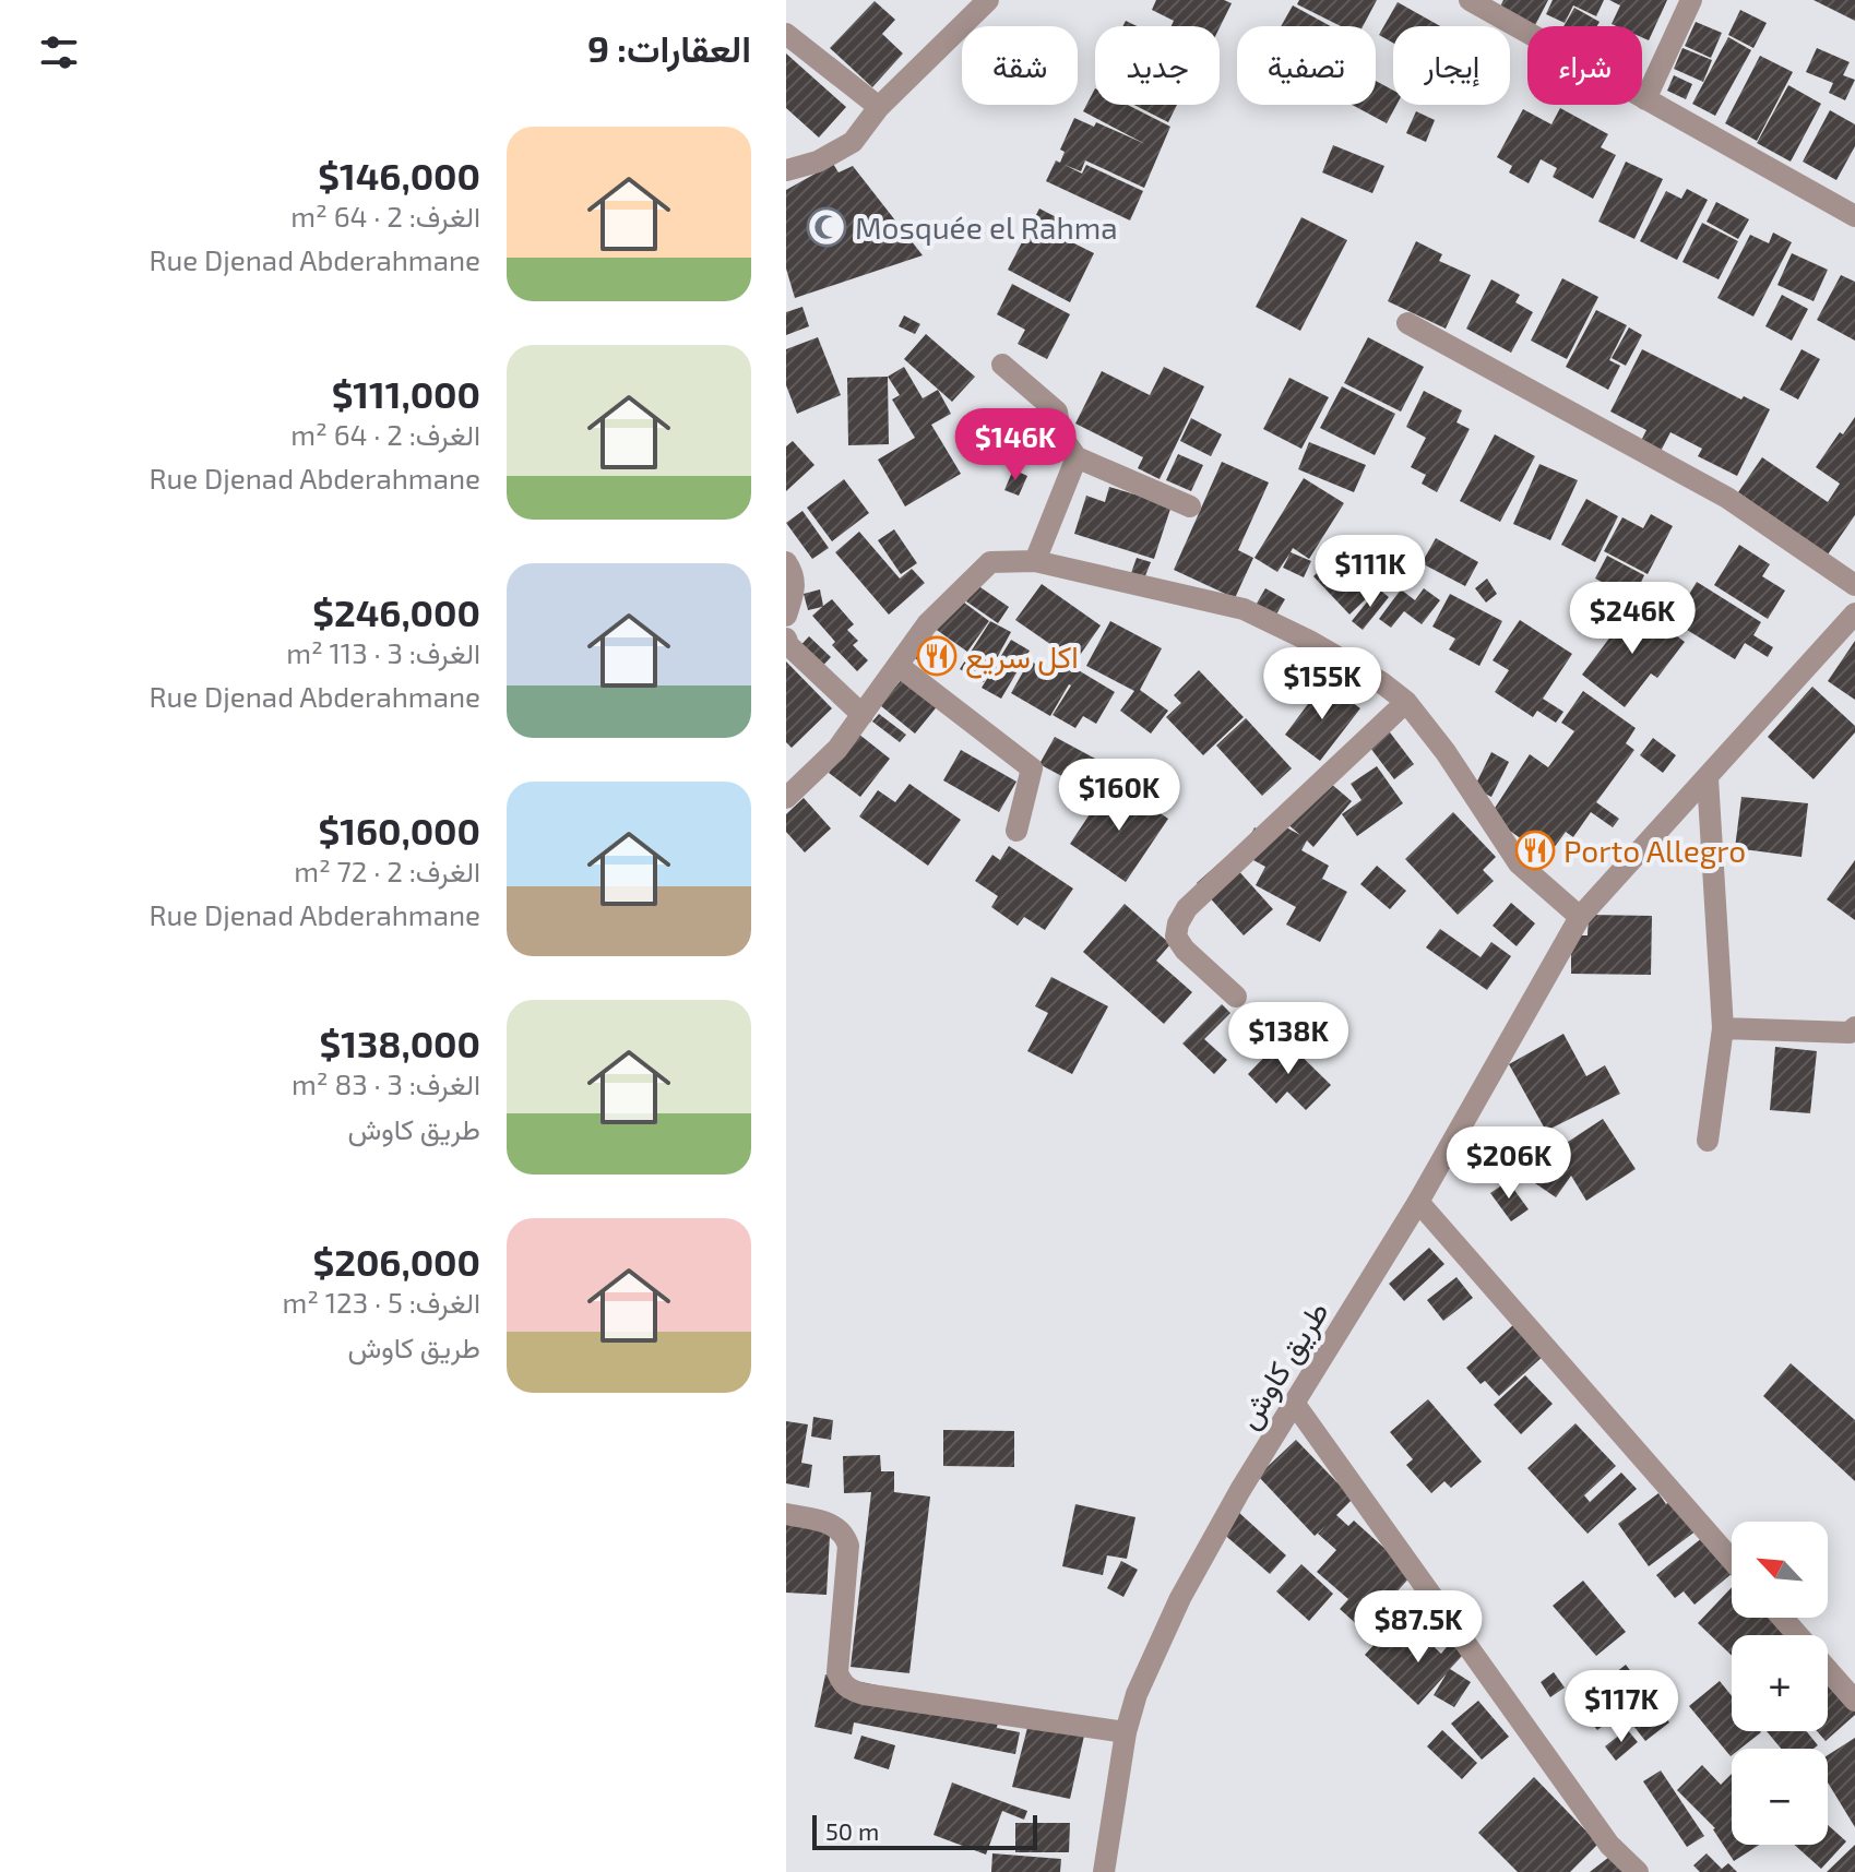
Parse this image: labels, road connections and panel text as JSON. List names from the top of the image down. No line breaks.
{"streets":{"street":["طريق كاوش"]},"places":{"mosque":["Mosquée el Rahma"],"restaurant":["اكل سريع","Porto Allegro"]},"scale_bar":"50 m","north":"top left","page":{"heading":"العقارات: 9","chip":["شراء","إيجار","تصفية","جديد","شقة"],"list":[{"name":"$146,000","note":"الغرف: 2 · 64 m² · Rue Djenad Abderahmane"},{"name":"$111,000","note":"الغرف: 2 · 64 m² · Rue Djenad Abderahmane"},{"name":"$246,000","note":"الغرف: 3 · 113 m² · Rue Djenad Abderahmane"},{"name":"$160,000","note":"الغرف: 2 · 72 m² · Rue Djenad Abderahmane"},{"name":"$138,000","note":"الغرف: 3 · 83 m² · طريق كاوش"},{"name":"$206,000","note":"الغرف: 5 · 123 m² · طريق كاوش"}],"price":["$146K","$111K","$246K","$155K","$160K","$138K","$206K","$87.5K","$117K"],"map_buttons":["+","−"],"scale":"50 m"}}
